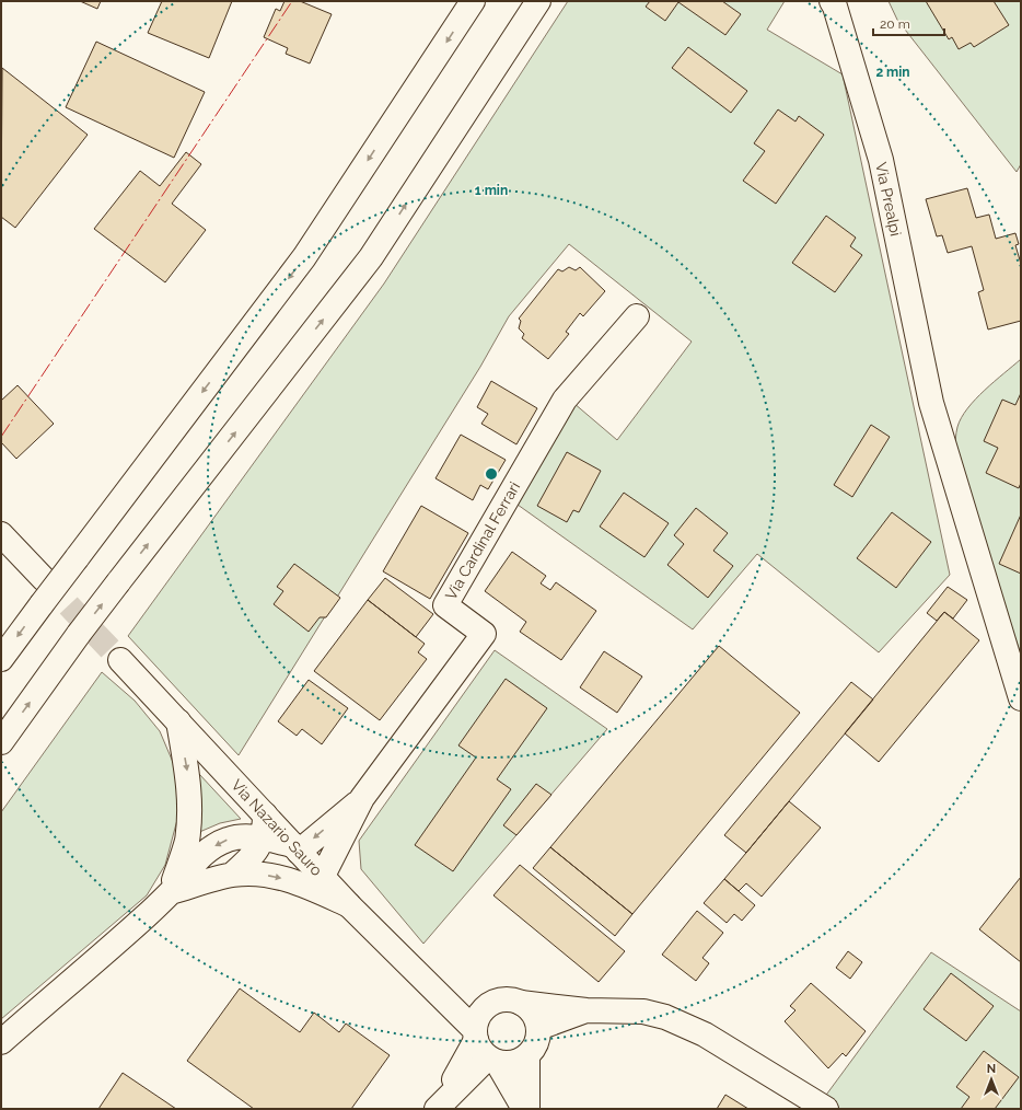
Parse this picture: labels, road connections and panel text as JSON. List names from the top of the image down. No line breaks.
{"streets":{"main road":["Via Prealpi","Via Cardinal Ferrari","Via Nazario Sauro"]},"crossings":[["Via Cardinal Ferrari","Via Nazario Sauro"]],"scale_bar":"20 m","north":"top","rings":["2 min","1 min"]}
